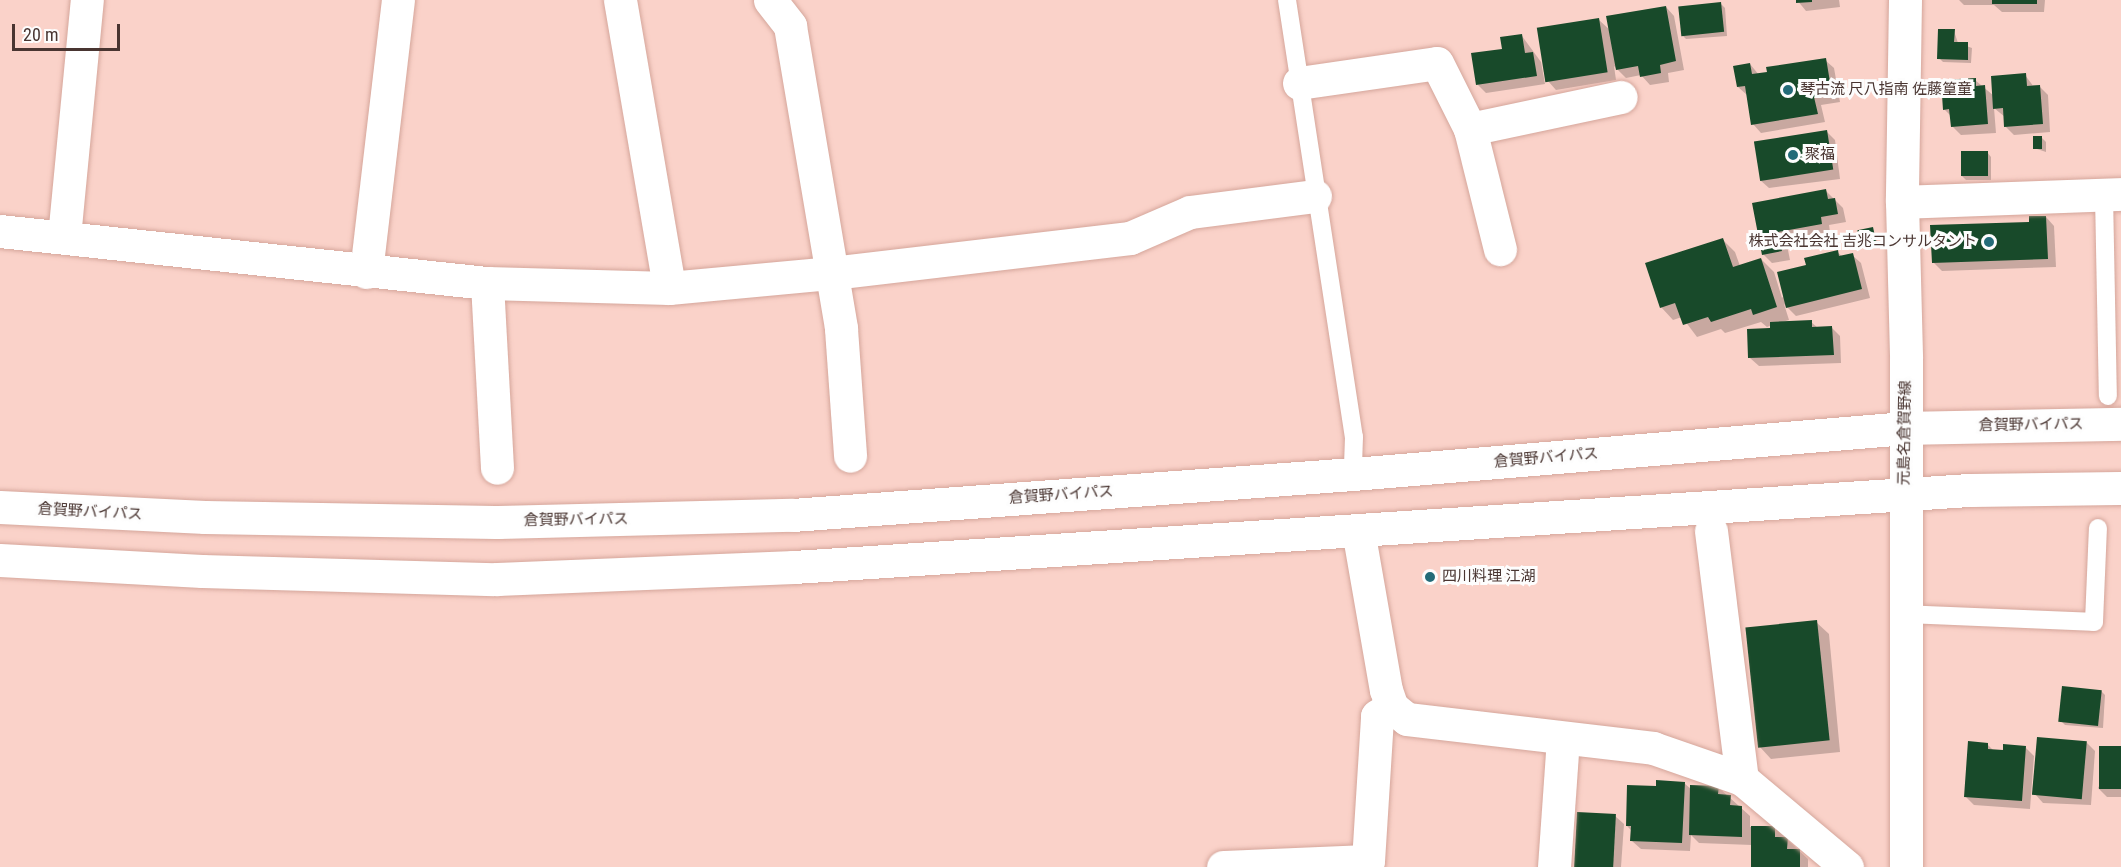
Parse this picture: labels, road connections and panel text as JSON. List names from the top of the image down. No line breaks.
{"streets":{"main road":["倉賀野バイパス","元島名倉賀野線"]},"crossings":[["倉賀野バイパス","元島名倉賀野線"]],"places":["琴古流 尺八指南 佐藤篁童","聚福","株式会社会社 吉兆コンサルタント","四川料理 江湖"],"scale_bar":"20 m"}
